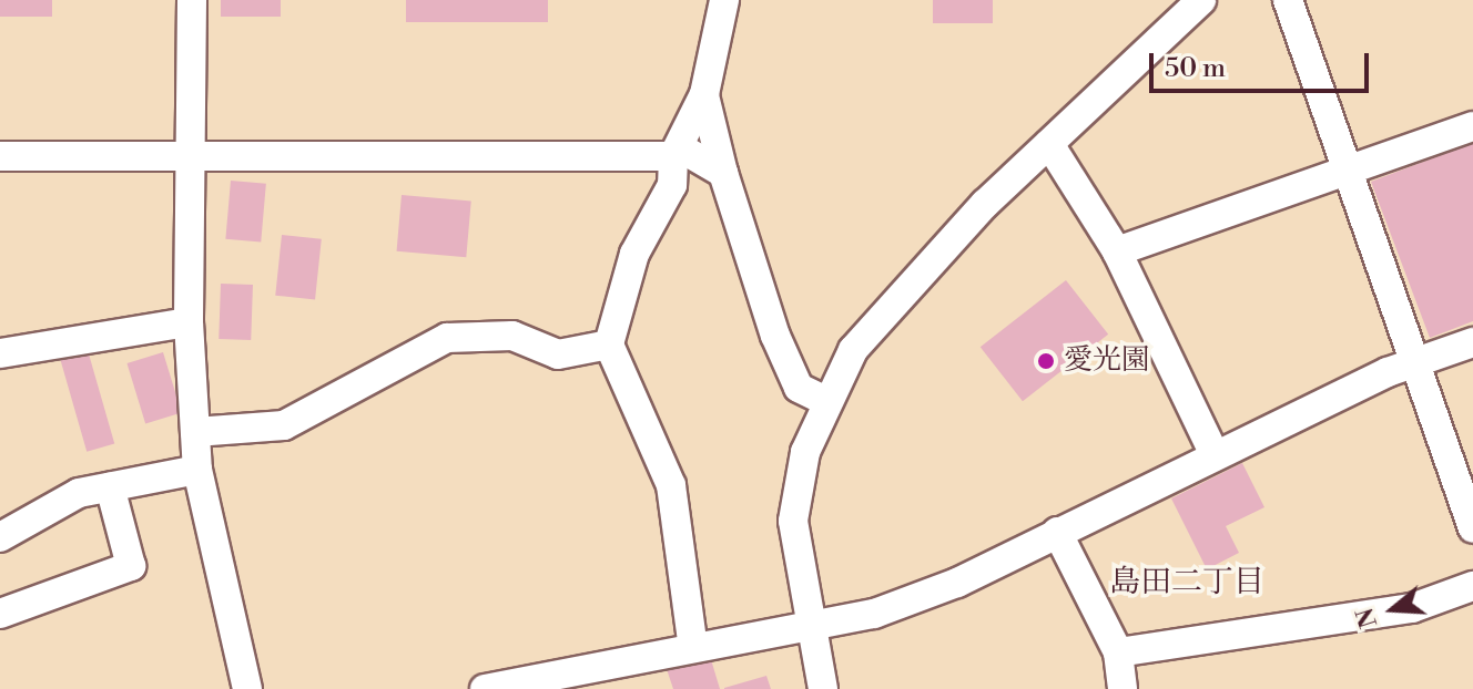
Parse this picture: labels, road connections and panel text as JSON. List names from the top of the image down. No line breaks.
{"districts":["島田二丁目"],"places":["愛光園"],"scale_bar":"50 m","north":"left"}
